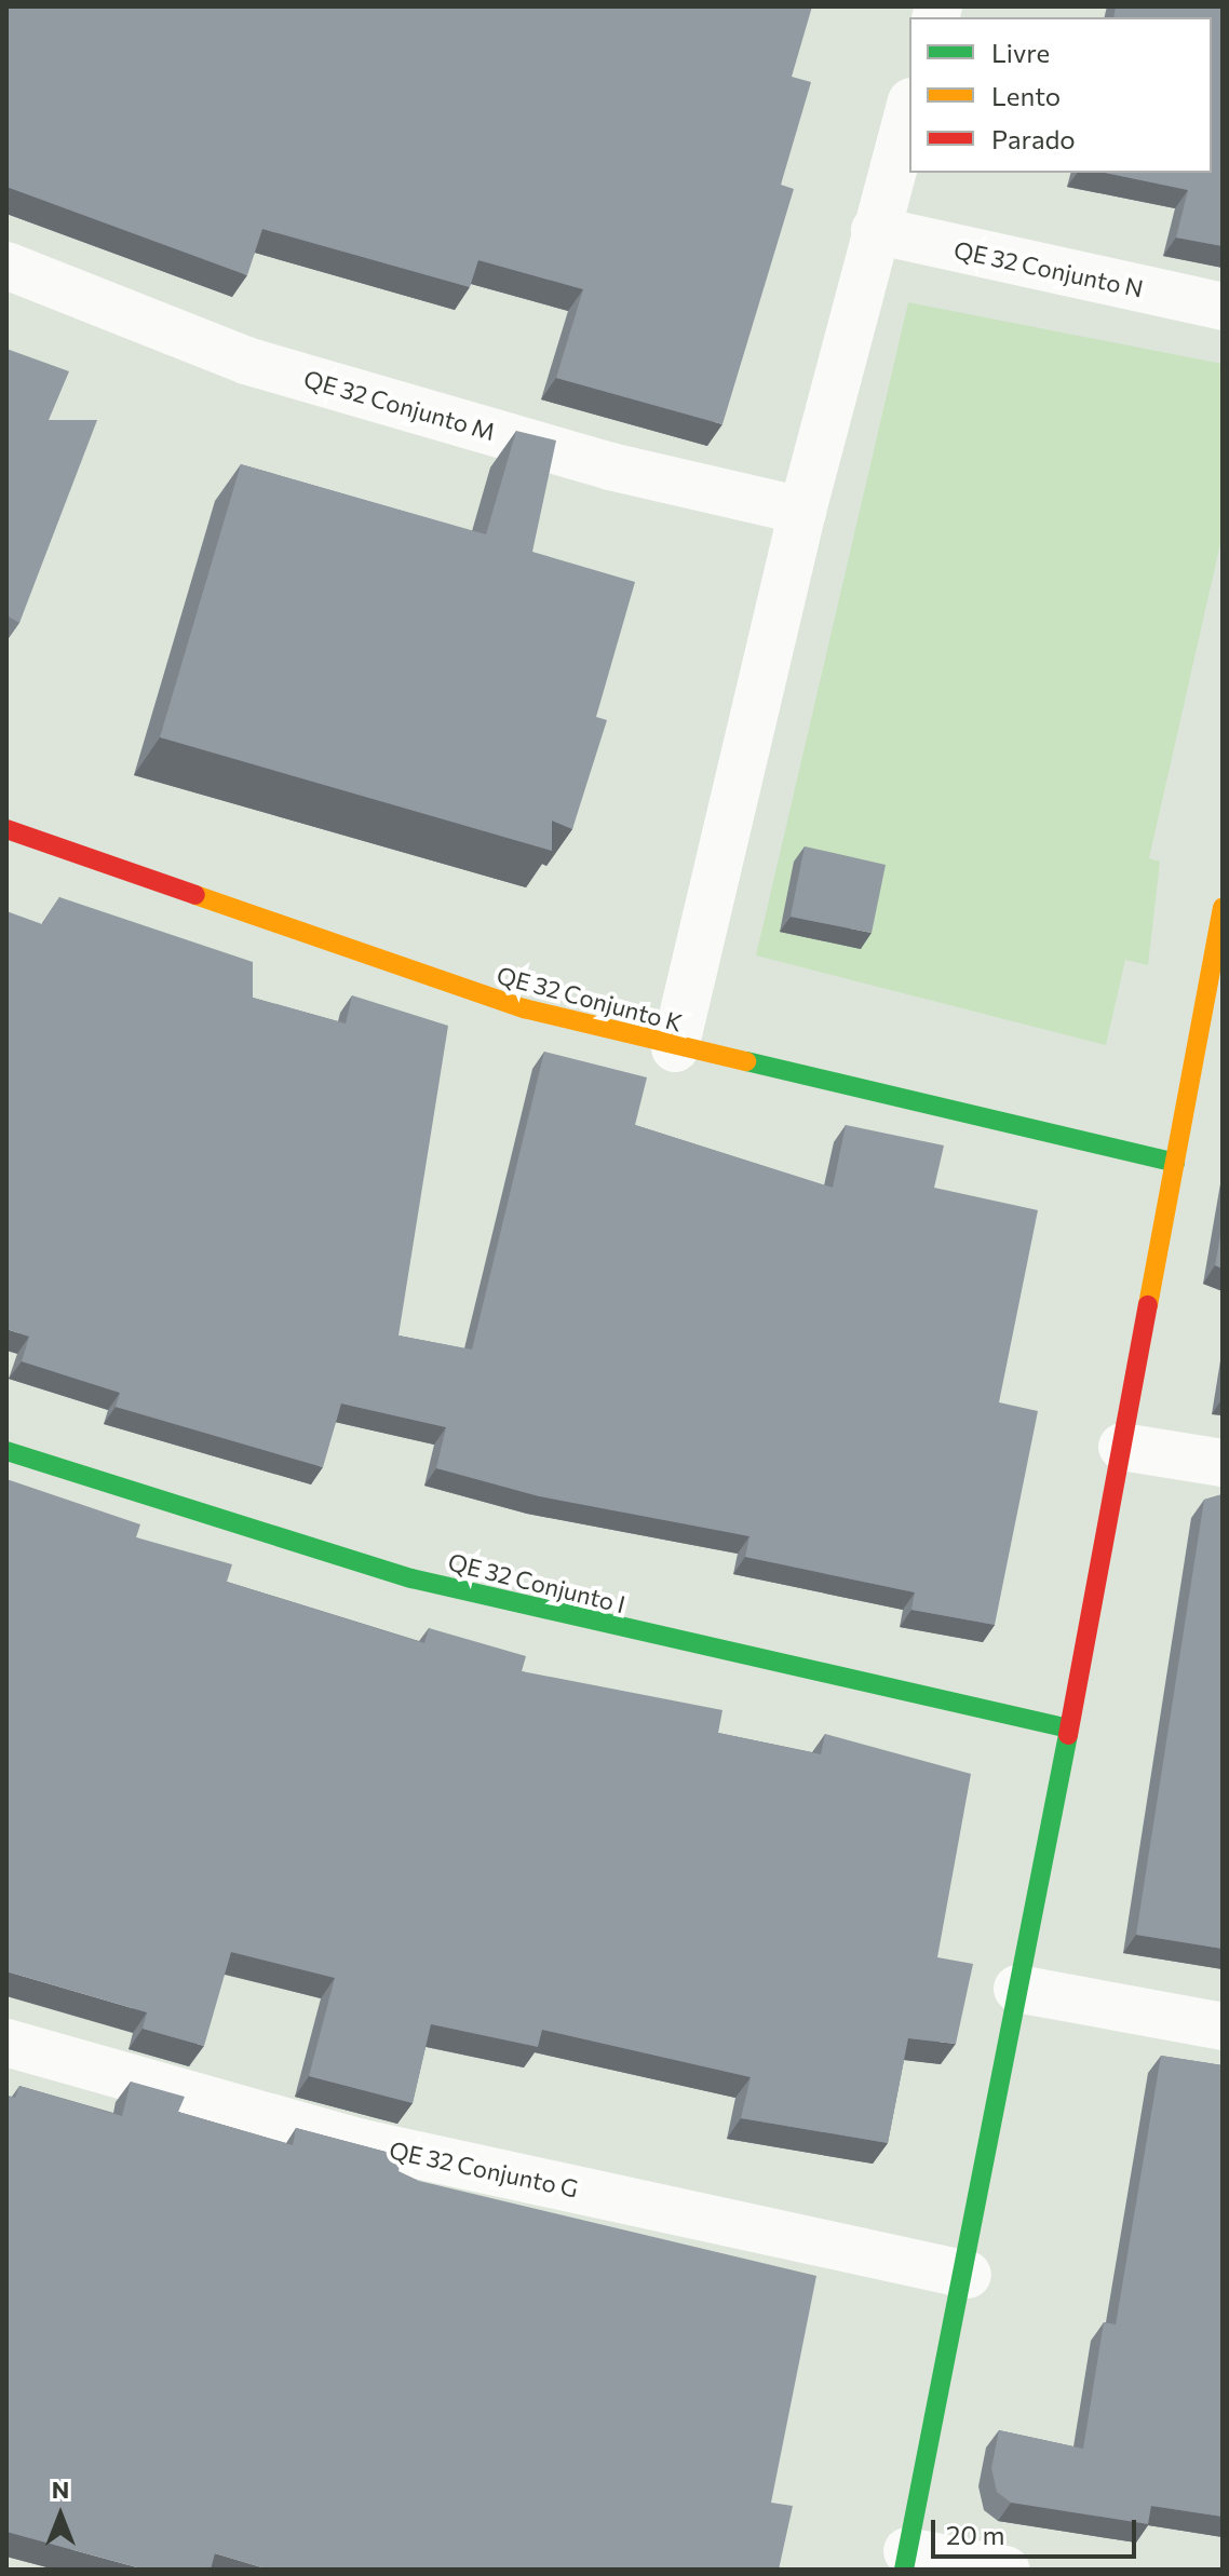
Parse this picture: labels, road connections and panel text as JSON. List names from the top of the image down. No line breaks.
{"streets":{"street":["QE 32 Conjunto N","QE 32 Conjunto M","QE 32 Conjunto K","QE 32 Conjunto I","QE 32 Conjunto G"]},"legend":["Livre","Lento","Parado"],"scale_bar":"20 m","north":"top"}
